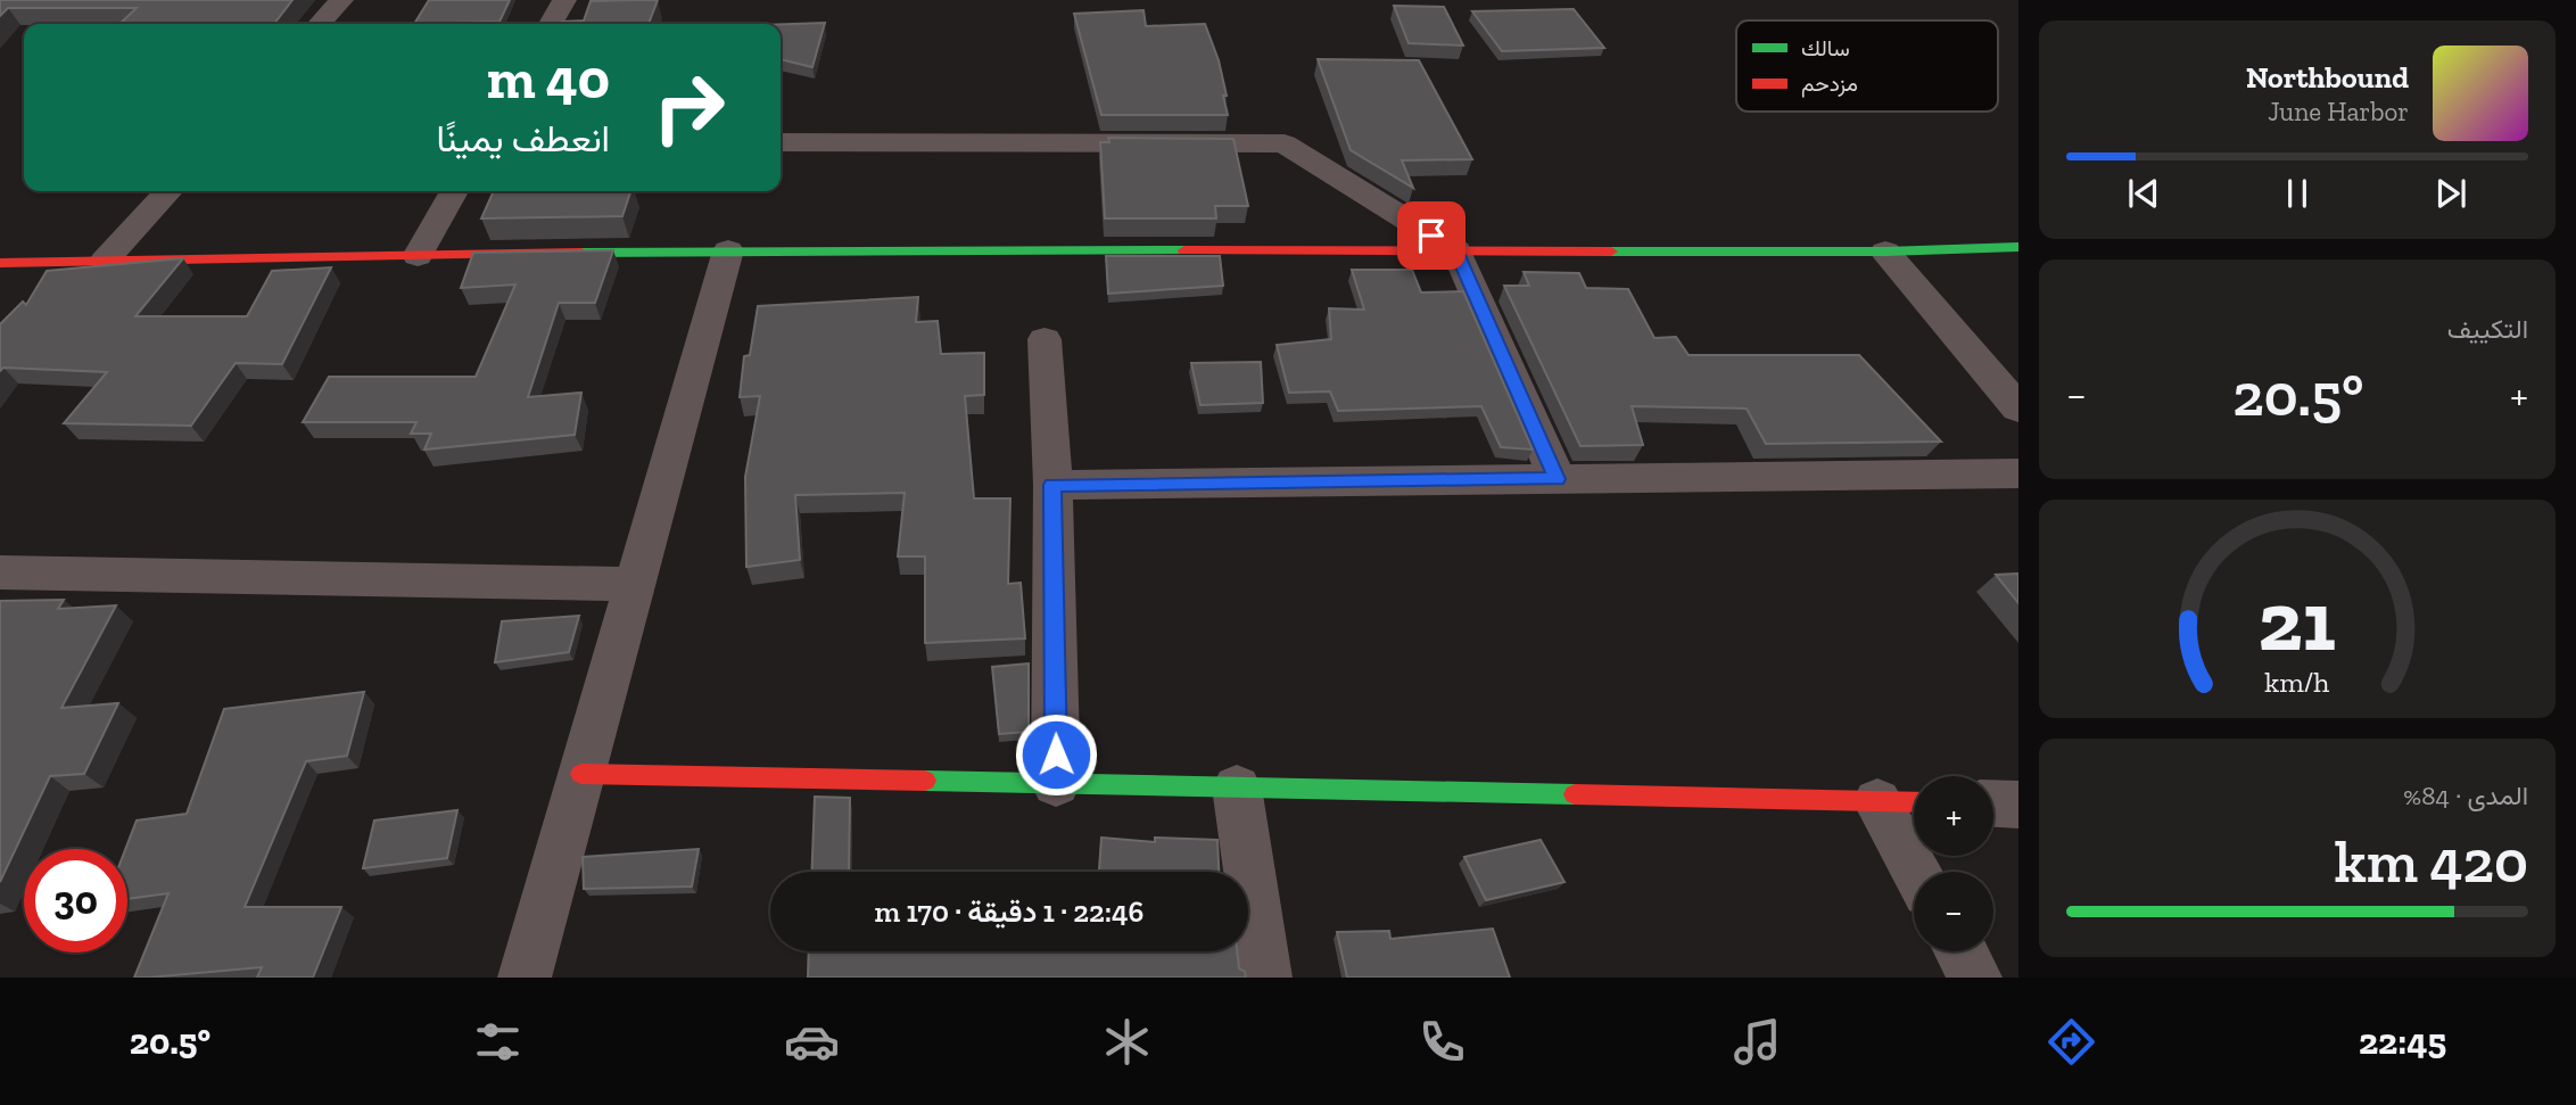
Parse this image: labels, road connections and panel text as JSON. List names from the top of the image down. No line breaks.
{"legend":["سالك","مزدحم"],"page":{"turn":["40 m","انعطف يمينًا"],"song":["Northbound","June Harbor"],"tile":["التكييف",["المدى · 84%","420 km"]],"heat":["−","20.5°","+"],"map_buttons":["+","−"],"limit":"30","trip":"22:46 · 1 دقيقة · 170 m","tabs":["22:45","20.5°"],"gauge":["21","km/h"]}}
